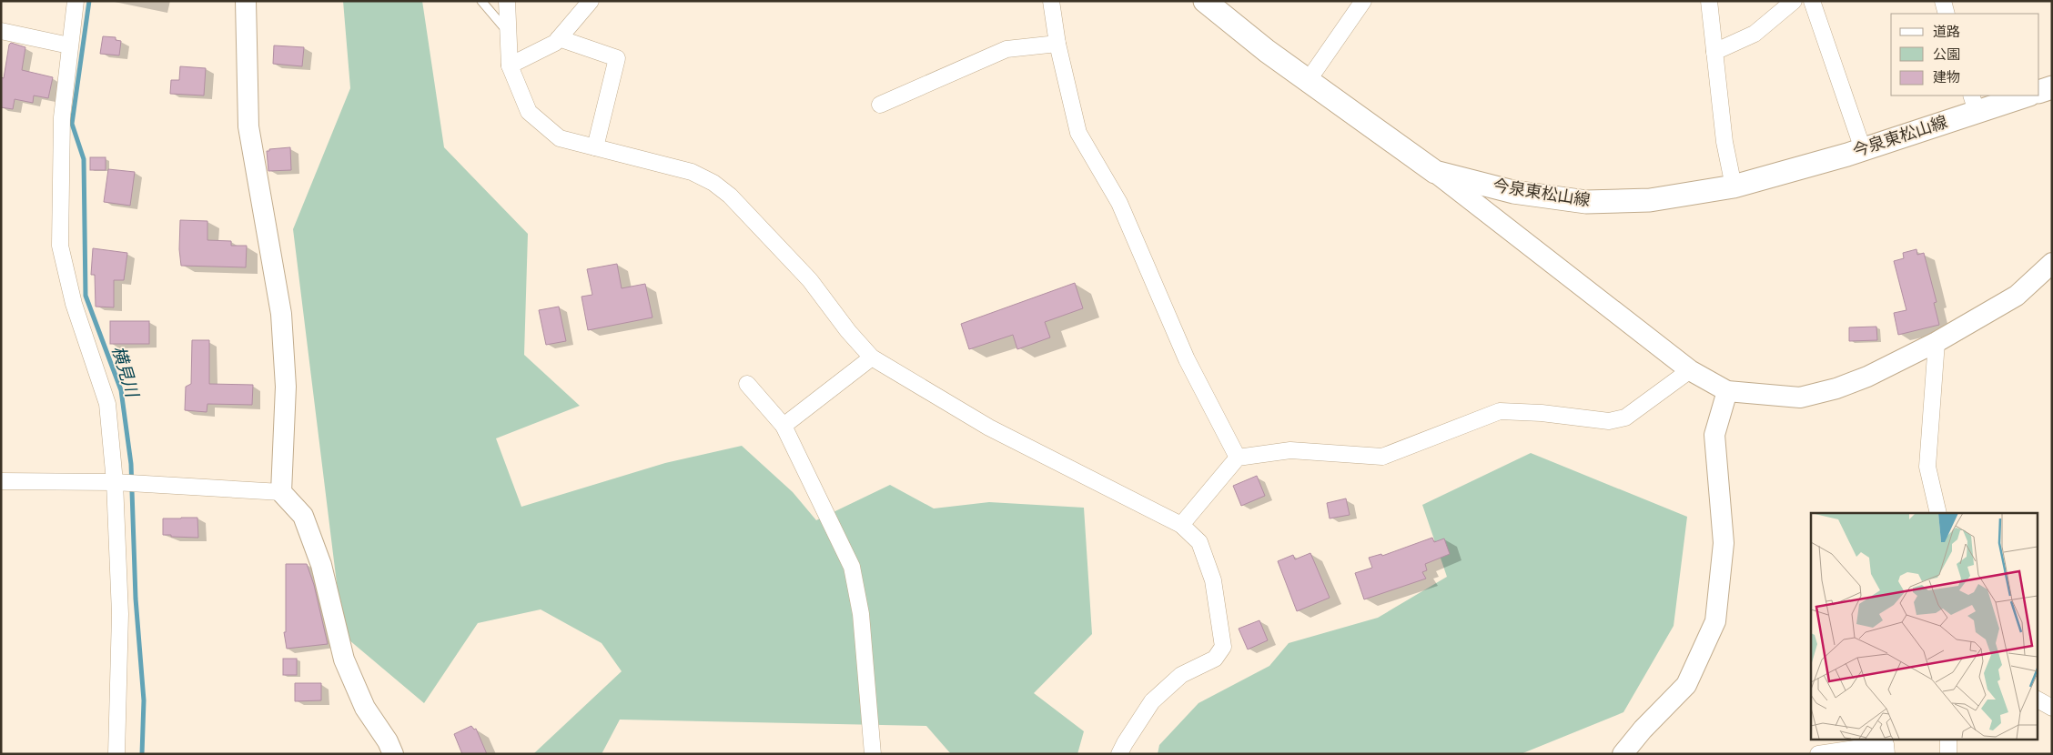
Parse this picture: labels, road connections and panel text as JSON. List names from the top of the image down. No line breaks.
{"streets":{"main road":["今泉東松山線"]},"water":["横見川"],"legend":["道路","公園","建物"]}
